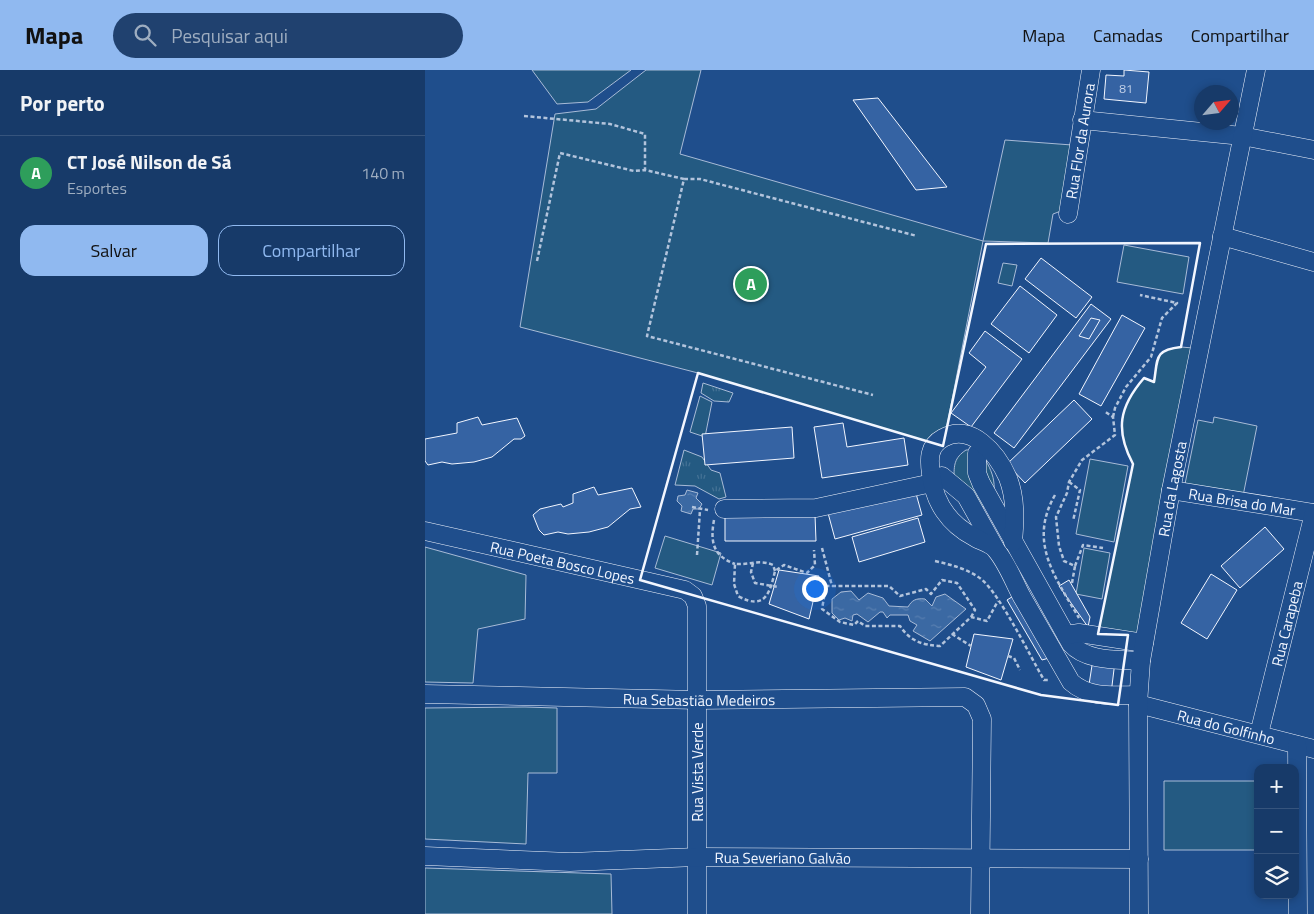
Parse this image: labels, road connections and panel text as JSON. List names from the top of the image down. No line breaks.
{"streets":{"street":["Rua Flor da Aurora","Rua da Lagosta","Rua Brisa do Mar","Rua Poeta Bosco Lopes","Rua Carapeba","Rua Sebastião Medeiros","Rua do Golfinho","Rua Vista Verde","Rua Severiano Galvão"]},"crossings":[["Rua da Lagosta","Rua Brisa do Mar"],["Rua da Lagosta","Rua do Golfinho"],["Rua da Lagosta","Rua Severiano Galvão"],["Rua Brisa do Mar","Rua Carapeba"],["Rua Poeta Bosco Lopes","Rua Vista Verde"],["Rua Carapeba","Rua do Golfinho"],["Rua Sebastião Medeiros","Rua Vista Verde"],["Rua Sebastião Medeiros","Rua Severiano Galvão"],["Rua Vista Verde","Rua Severiano Galvão"]],"house_numbers":["81"],"north":"top right","page":{"header":"Mapa","search":"Pesquisar aqui","nav":["Mapa","Camadas","Compartilhar"],"heading":"Por perto","list":[{"mark":"A","name":"CT José Nilson de Sá","note":"Esportes","value":"140 m"}],"buttons":["Salvar","Compartilhar"],"pins":"A","map_buttons":["+","−"]}}
